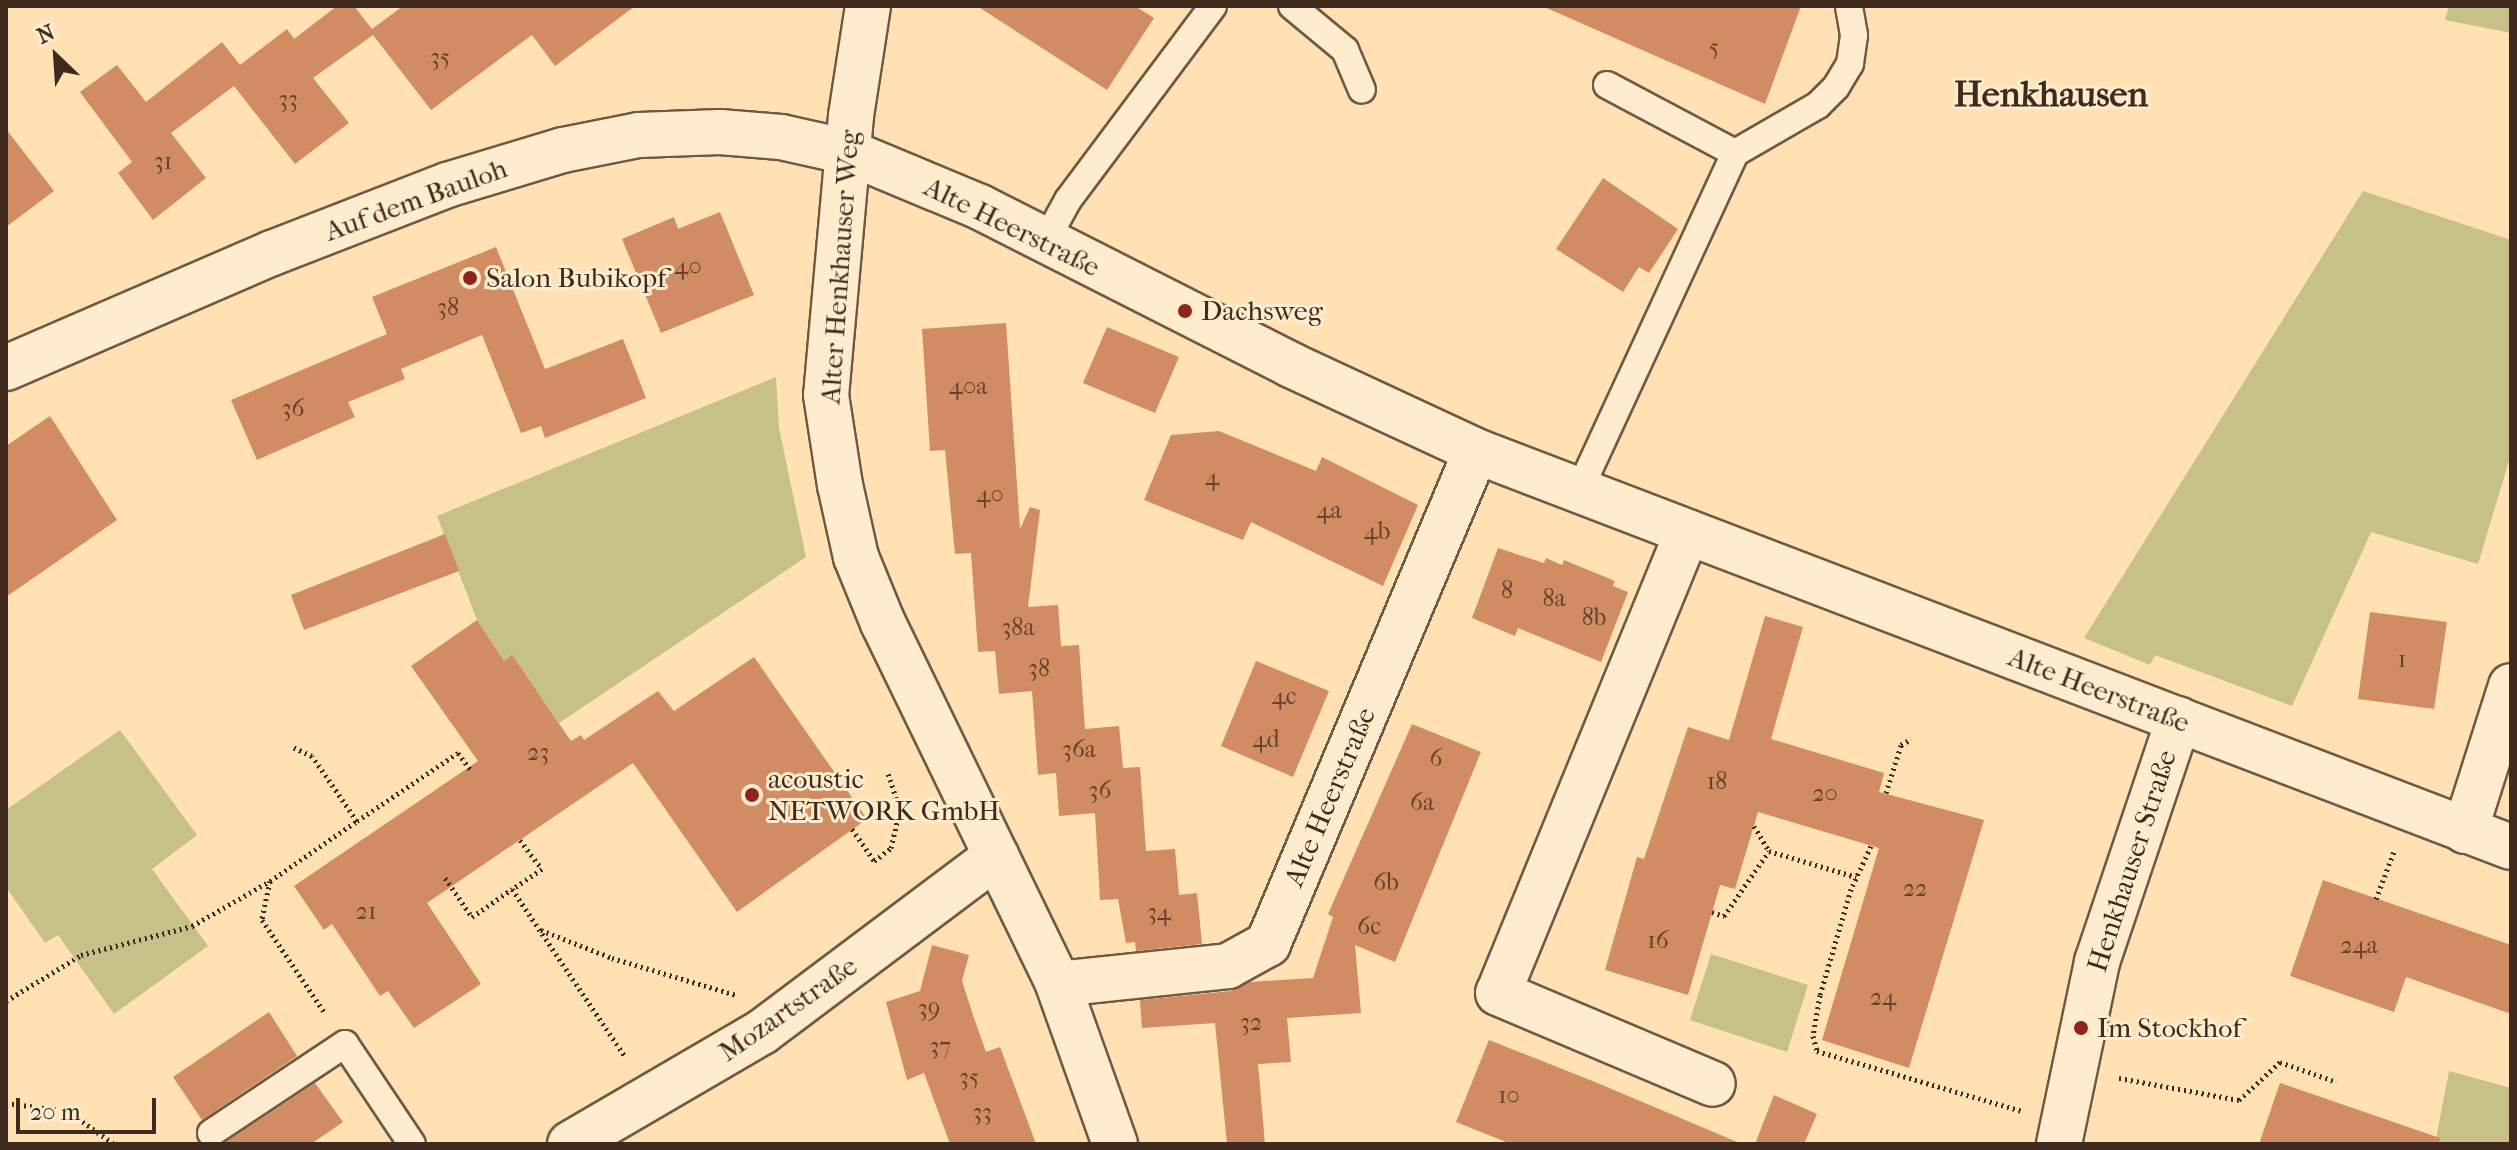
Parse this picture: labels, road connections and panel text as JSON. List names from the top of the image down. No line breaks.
{"streets":{"street":["Auf dem Bauloh","Alte Heerstraße","Alter Henkhauser Weg","Henkhauser Straße","Mozartstraße"]},"crossings":[["Auf dem Bauloh","Alte Heerstraße"],["Auf dem Bauloh","Alter Henkhauser Weg"],["Alte Heerstraße","Alter Henkhauser Weg"],["Alte Heerstraße","Henkhauser Straße"],["Alter Henkhauser Weg","Mozartstraße"]],"districts":["Henkhausen"],"places":["Salon Bubikopf","Dachsweg","acoustic NETWORK GmbH","Im Stockhof"],"house_numbers":["5","35","33","31","40","38","40a","36","4","40","4a","4b","8","8a","8b","38a","1","38","4c","4d","36a","23","6","18","36","20","6a","6b","22","21","34","6c","16","24a","24","39","32","37","35","10","33"],"scale_bar":"20 m","north":"top left"}
